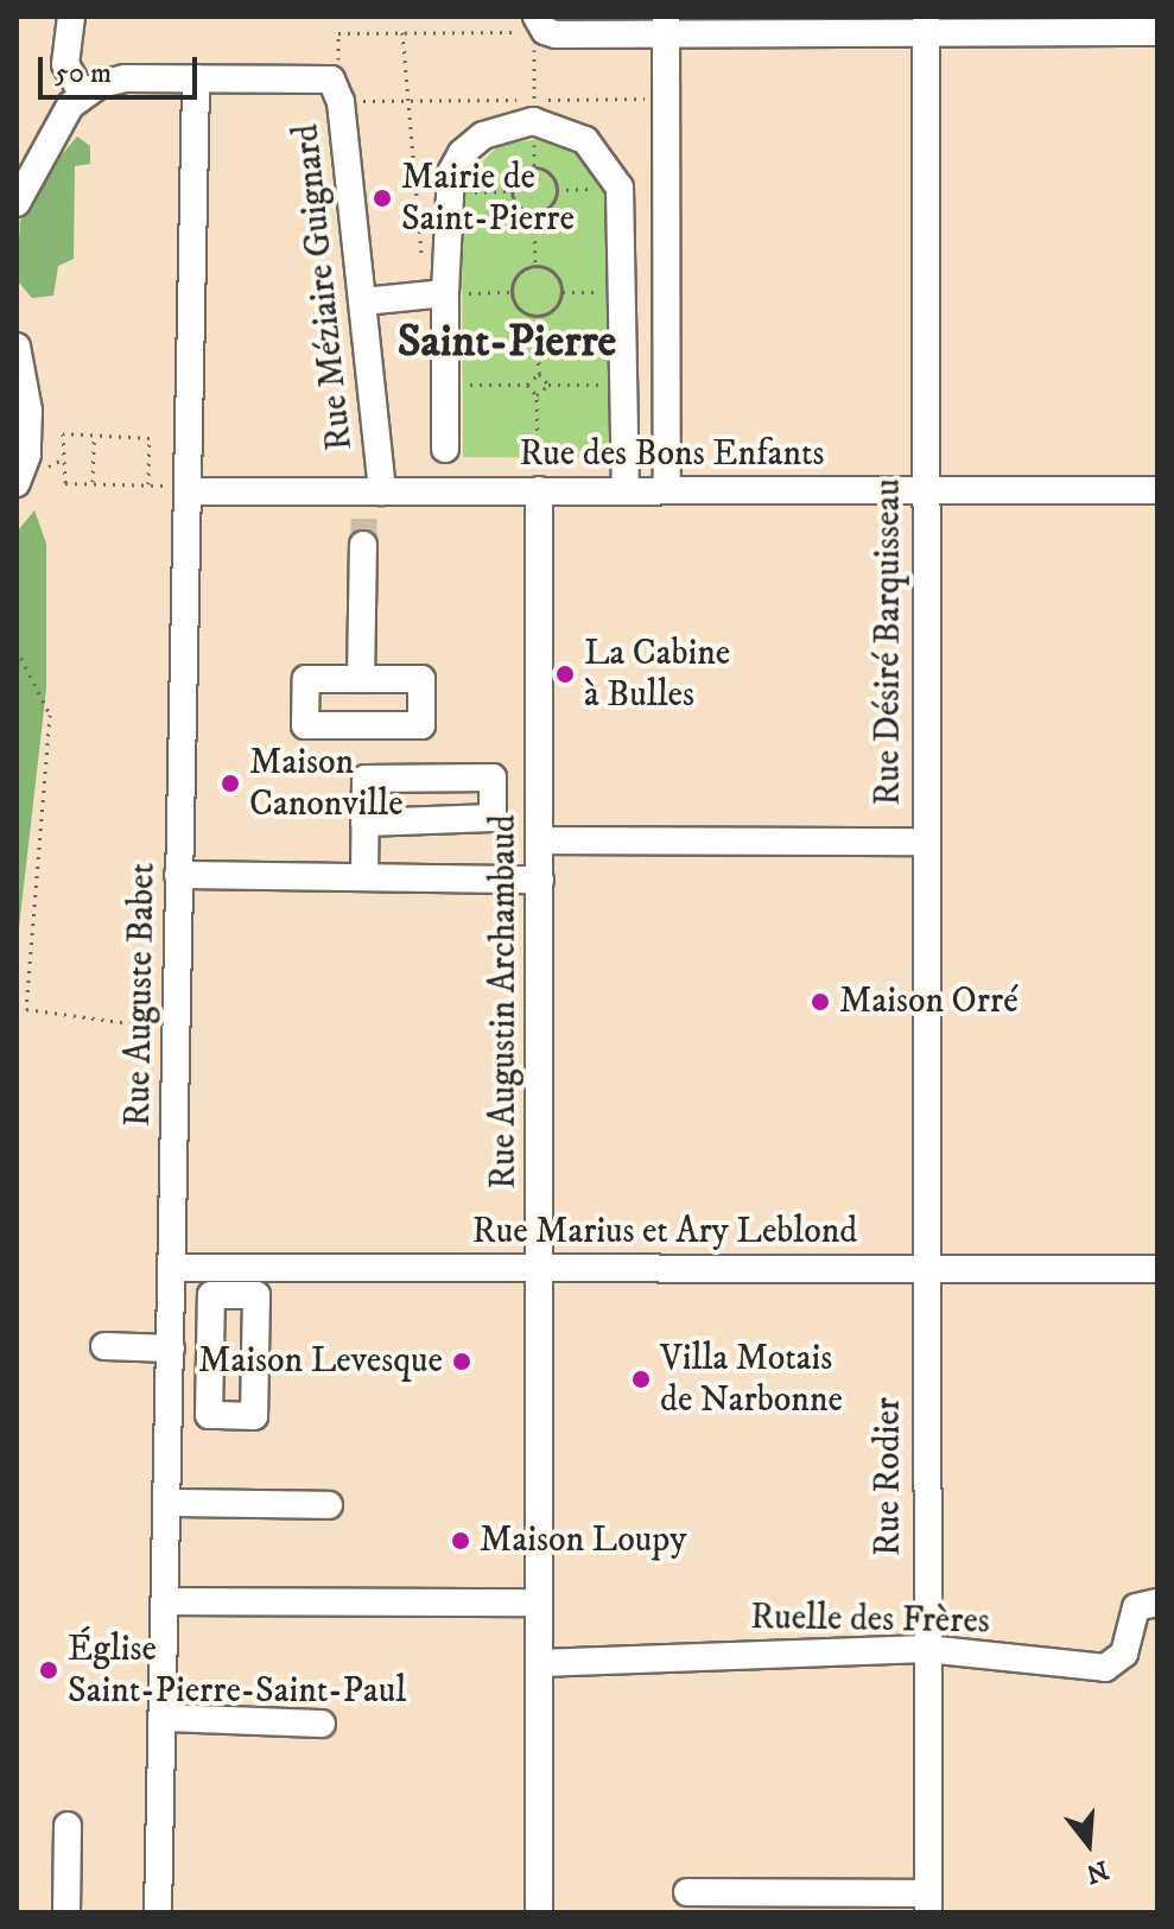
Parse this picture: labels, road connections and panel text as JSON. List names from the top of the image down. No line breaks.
{"streets":{"street":["Rue Méziaire Guignard","Rue des Bons Enfants","Rue Désiré Barquisseau","Rue Auguste Babet","Rue Augustin Archambaud","Rue Marius et Ary Leblond","Rue Rodier","Ruelle des Frères"]},"crossings":[["Rue Méziaire Guignard","Rue des Bons Enfants"],["Rue des Bons Enfants","Rue Désiré Barquisseau"],["Rue des Bons Enfants","Rue Auguste Babet"],["Rue des Bons Enfants","Rue Augustin Archambaud"],["Rue Désiré Barquisseau","Rue Marius et Ary Leblond"],["Rue Désiré Barquisseau","Rue Rodier"],["Rue Auguste Babet","Rue Marius et Ary Leblond"],["Rue Augustin Archambaud","Rue Marius et Ary Leblond"],["Rue Augustin Archambaud","Ruelle des Frères"],["Rue Marius et Ary Leblond","Rue Rodier"],["Rue Rodier","Ruelle des Frères"]],"districts":["Saint-Pierre"],"places":["Mairie de Saint-Pierre","La Cabine à Bulles","Maison Canonville","Maison Orré","Maison Levesque","Villa Motais de Narbonne","Maison Loupy","Église Saint-Pierre-Saint-Paul"],"scale_bar":"50 m","north":"bottom"}
